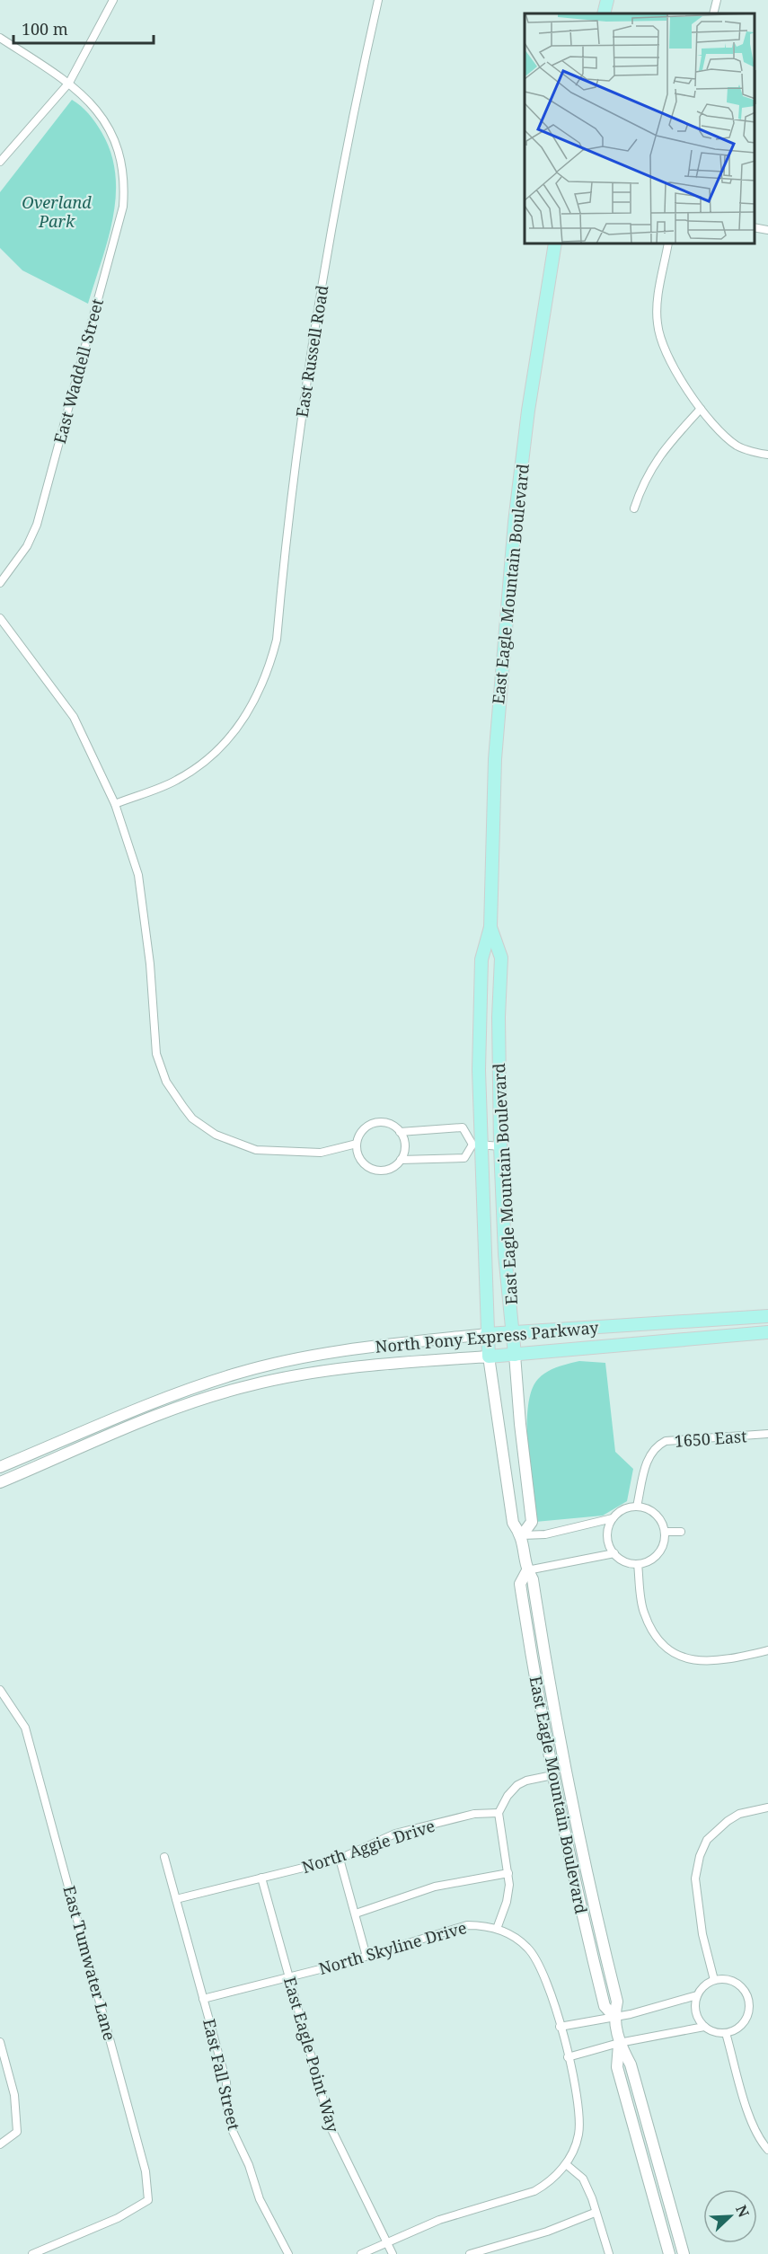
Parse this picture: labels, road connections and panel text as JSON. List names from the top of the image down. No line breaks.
{"streets":{"main road":["East Eagle Mountain Boulevard","North Pony Express Parkway"],"street":["East Russell Road","East Waddell Street","1650 East","North Aggie Drive","North Skyline Drive","East Tumwater Lane","East Eagle Point Way","East Fall Street"]},"crossings":[["East Eagle Mountain Boulevard","North Pony Express Parkway"],["North Aggie Drive","East Eagle Point Way"],["North Aggie Drive","East Fall Street"],["North Skyline Drive","East Eagle Point Way"],["North Skyline Drive","East Fall Street"]],"parks":["Overland Park"],"scale_bar":"100 m","north":"top right"}
